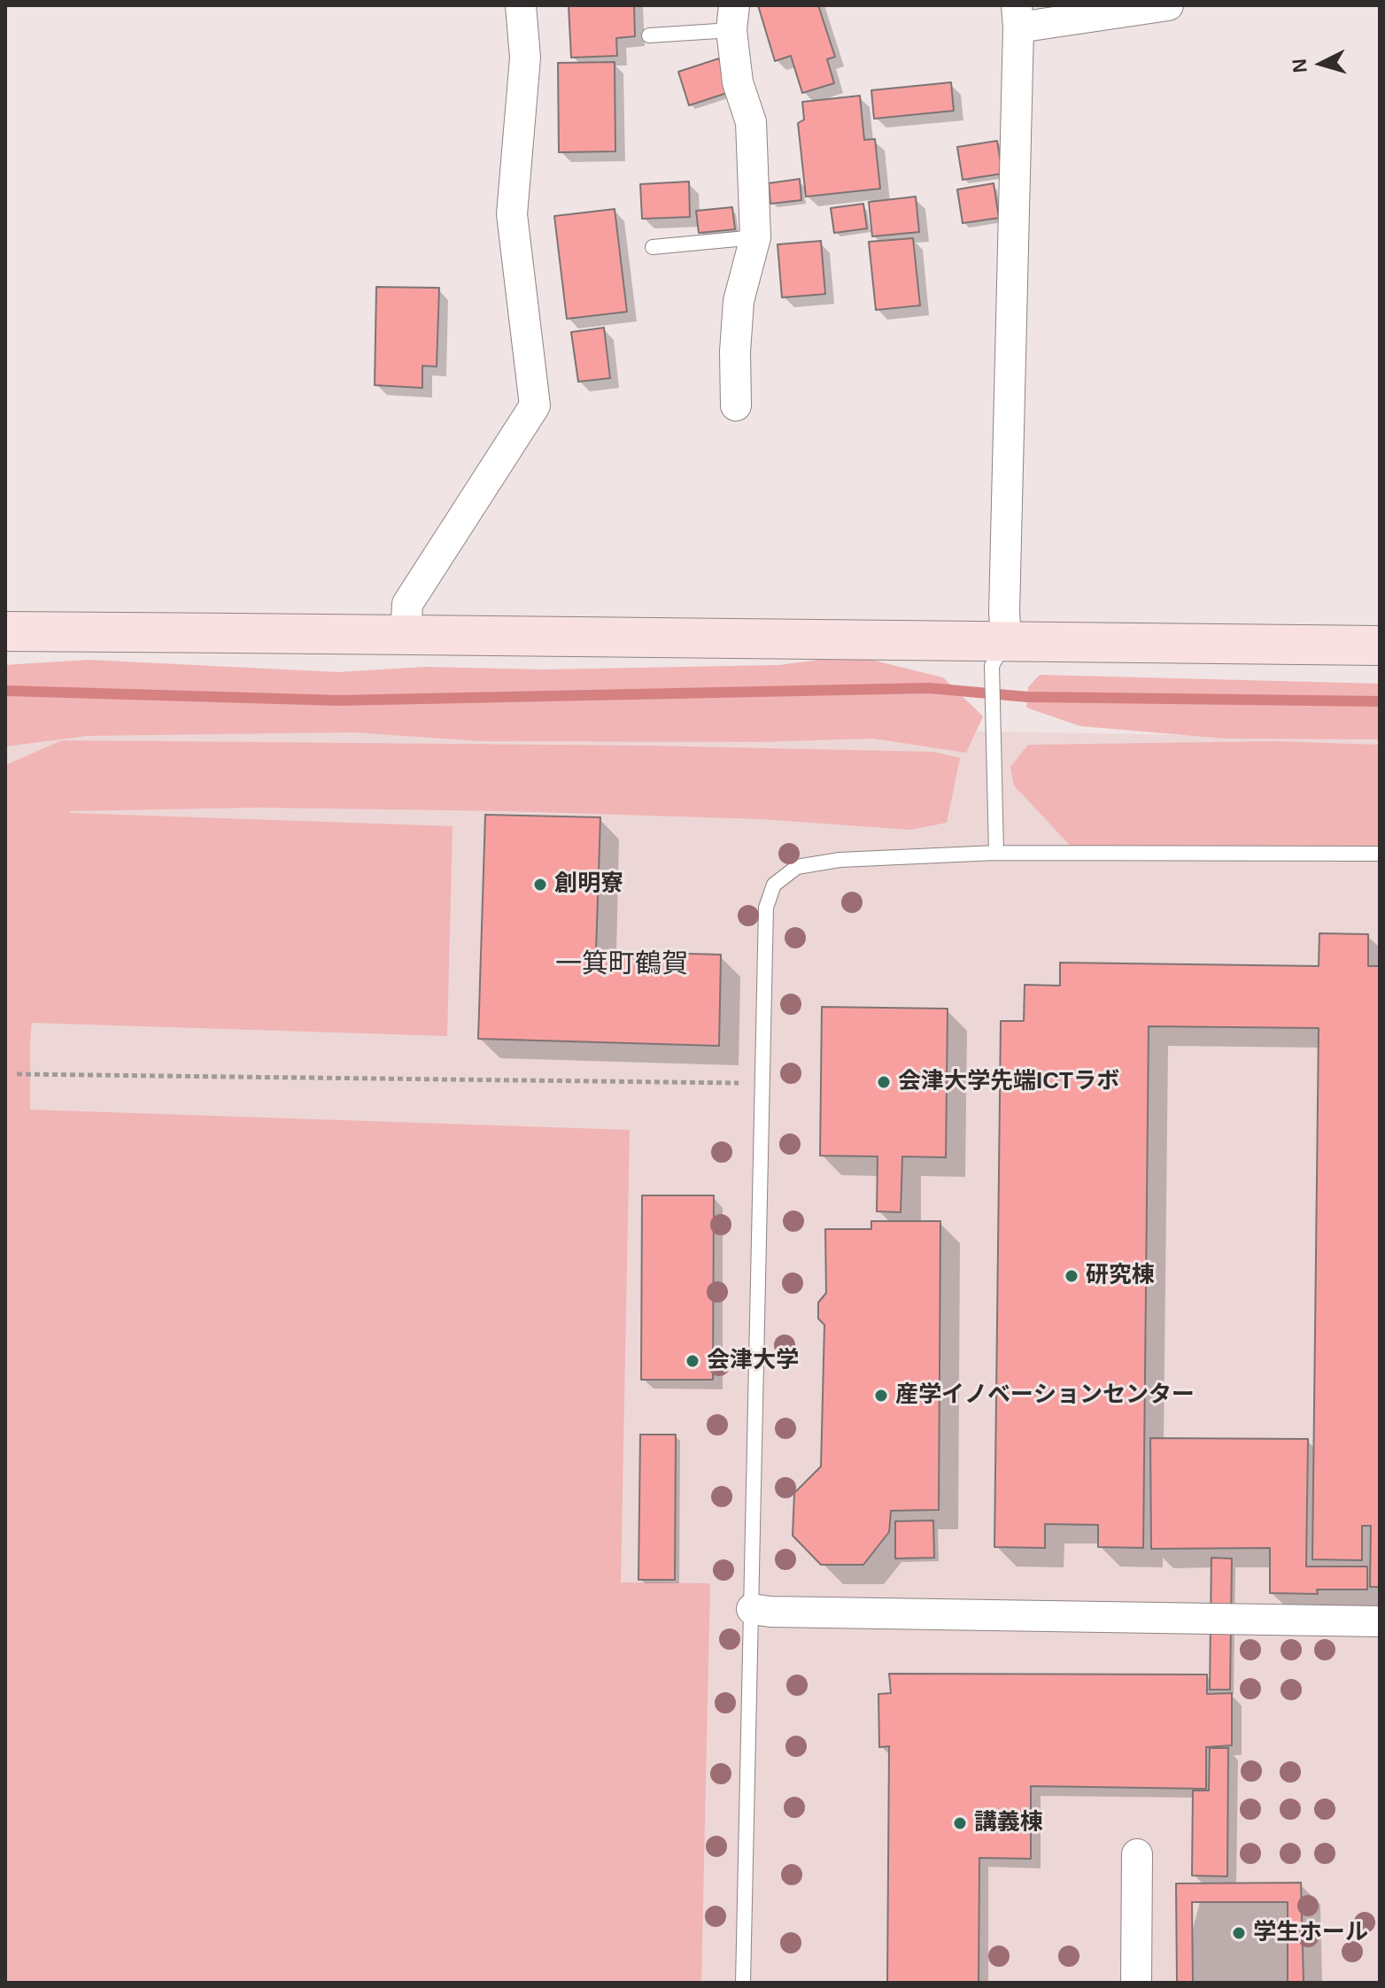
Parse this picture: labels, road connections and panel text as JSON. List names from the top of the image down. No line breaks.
{"districts":["一箕町鶴賀"],"places":["創明寮","会津大学先端ICTラボ","研究棟","会津大学","産学イノベーションセンター","講義棟","学生ホール"],"north":"left"}
